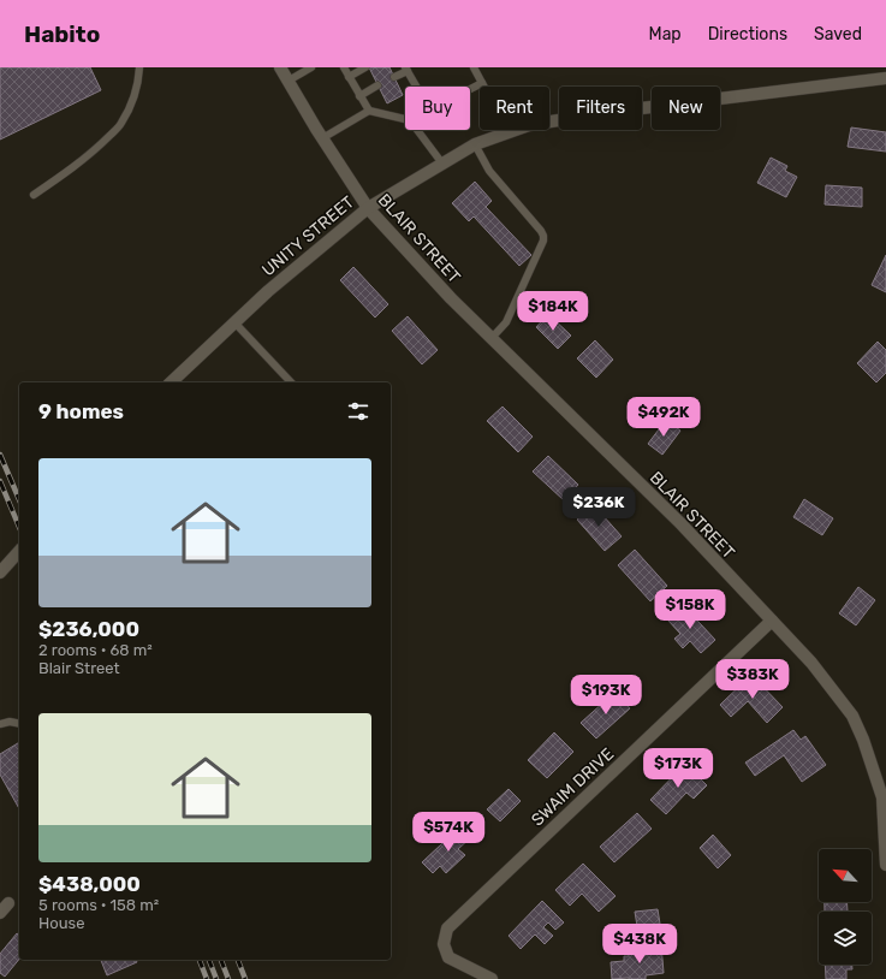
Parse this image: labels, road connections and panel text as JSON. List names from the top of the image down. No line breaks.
{"streets":{"street":["UNITY STREET","BLAIR STREET","SWAIM DRIVE"]},"crossings":[["UNITY STREET","BLAIR STREET"],["BLAIR STREET","SWAIM DRIVE"]],"north":"top left","page":{"header":"Habito","nav":["Map","Directions","Saved"],"chip":["Buy","Rent","Filters","New"],"price":["$184K","$492K","$236K","$158K","$383K","$193K","$173K","$574K","$438K"],"heading":"9 homes","list":[{"name":"$236,000","note":"2 rooms · 68 m² · Blair Street"},{"name":"$438,000","note":"5 rooms · 158 m² · House"}]}}
